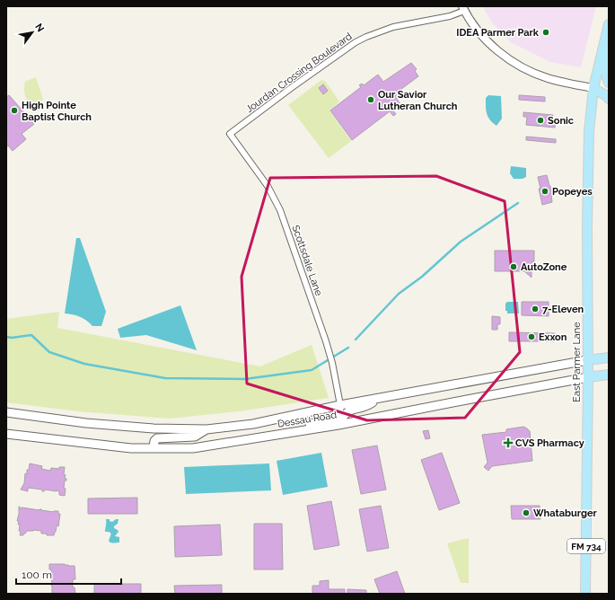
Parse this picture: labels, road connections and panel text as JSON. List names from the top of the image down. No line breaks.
{"streets":{"main road":["East Parmer Lane","Dessau Road","FM 734"],"street":["Jourdan Crossing Boulevard","Scottsdale Lane"]},"crossings":[["Jourdan Crossing Boulevard","Scottsdale Lane"],["Scottsdale Lane","Dessau Road"],["East Parmer Lane","Dessau Road"]],"places":{"other":["IDEA Parmer Park","Our Savior Lutheran Church","High Pointe Baptist Church","Sonic","Popeyes","AutoZone","7-Eleven","Exxon","Whataburger"],"health":["CVS Pharmacy"]},"scale_bar":"100 m","north":"top right"}
